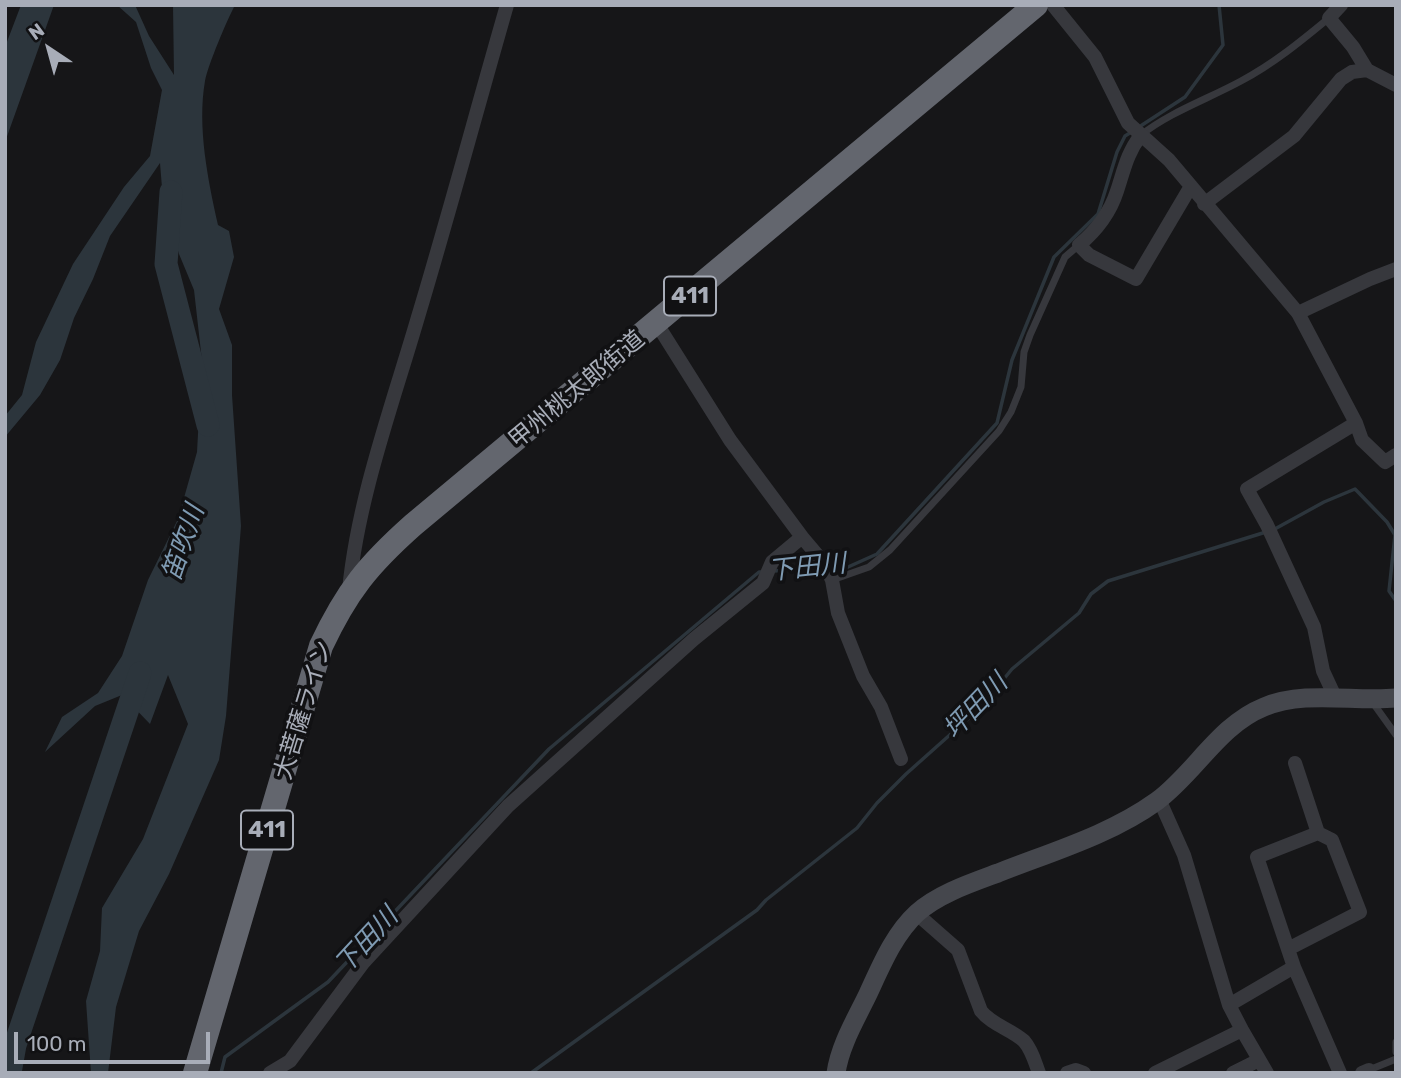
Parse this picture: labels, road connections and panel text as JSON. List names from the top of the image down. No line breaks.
{"streets":{"highway":["411","甲州桃太郎街道","大菩薩ライン"]},"crossings":[["甲州桃太郎街道","大菩薩ライン"]],"water":["笛吹川","下田川","坪田川"],"scale_bar":"100 m","north":"top left"}
